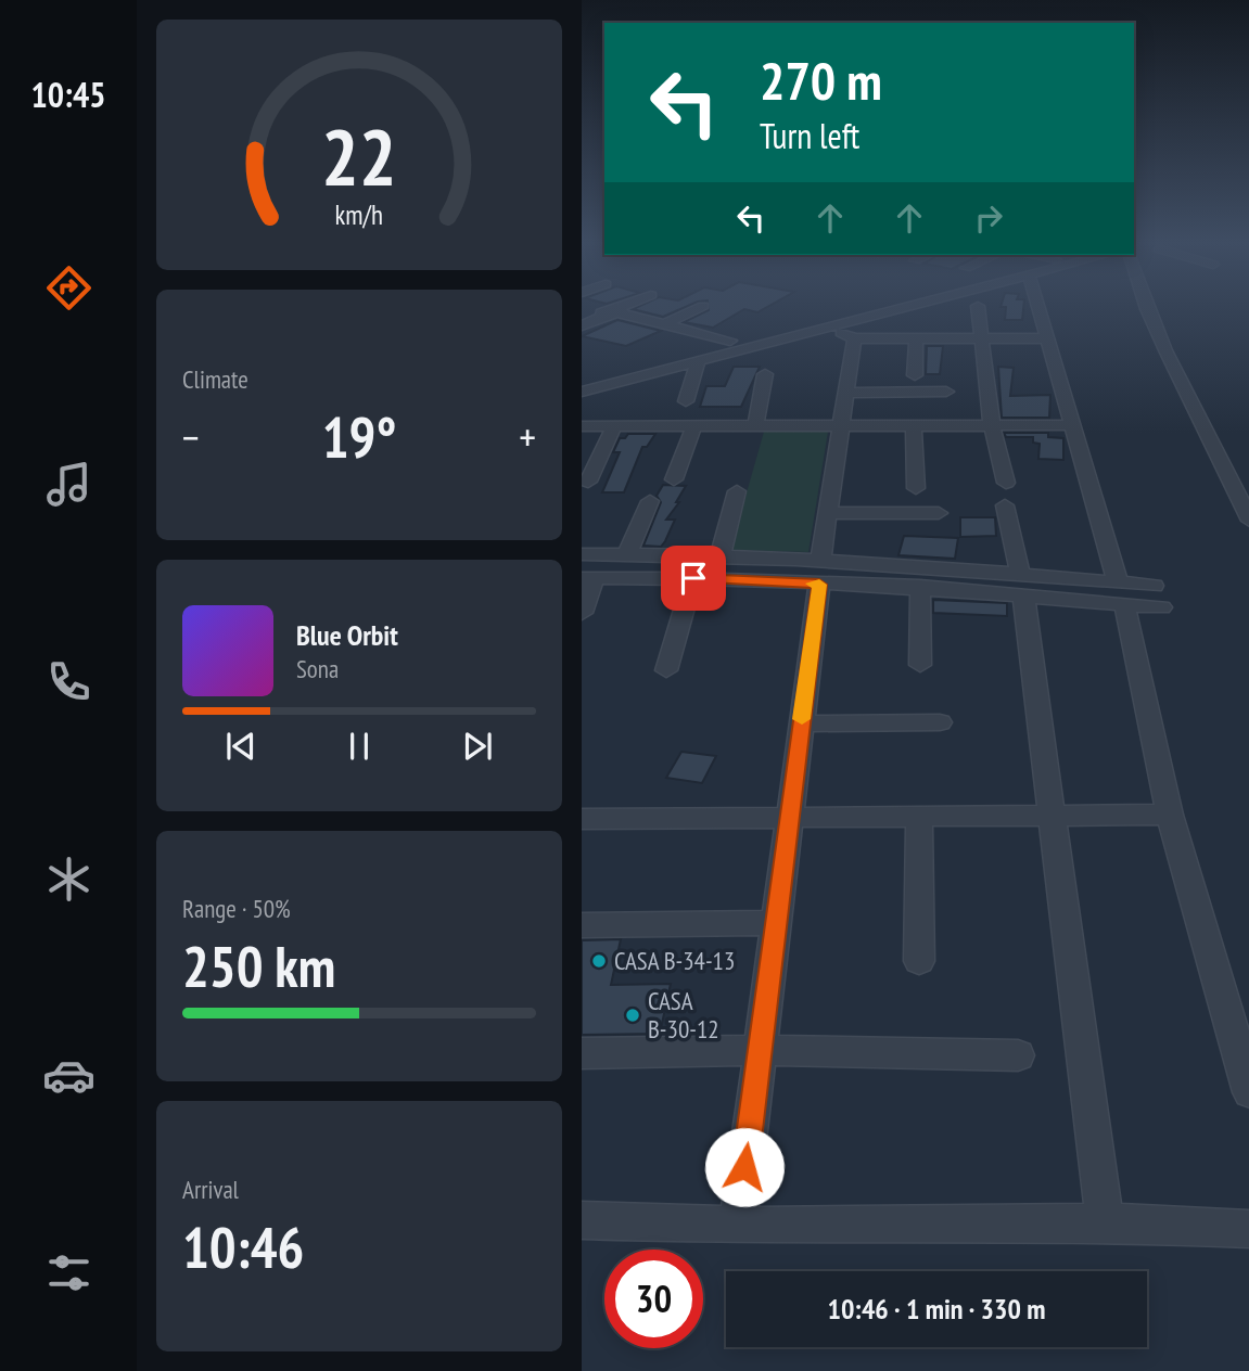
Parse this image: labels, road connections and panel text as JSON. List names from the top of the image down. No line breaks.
{"places":["CASA B-34-13","CASA B-30-12"],"page":{"tabs":"10:45","turn":["270 m","Turn left"],"tile":["Climate",["Range · 50%","250 km"],["Arrival","10:46"]],"heat":["−","19°","+"],"song":["Blue Orbit","Sona"],"limit":"30","trip":"10:46 · 1 min · 330 m","gauge":["22","km/h"]}}
